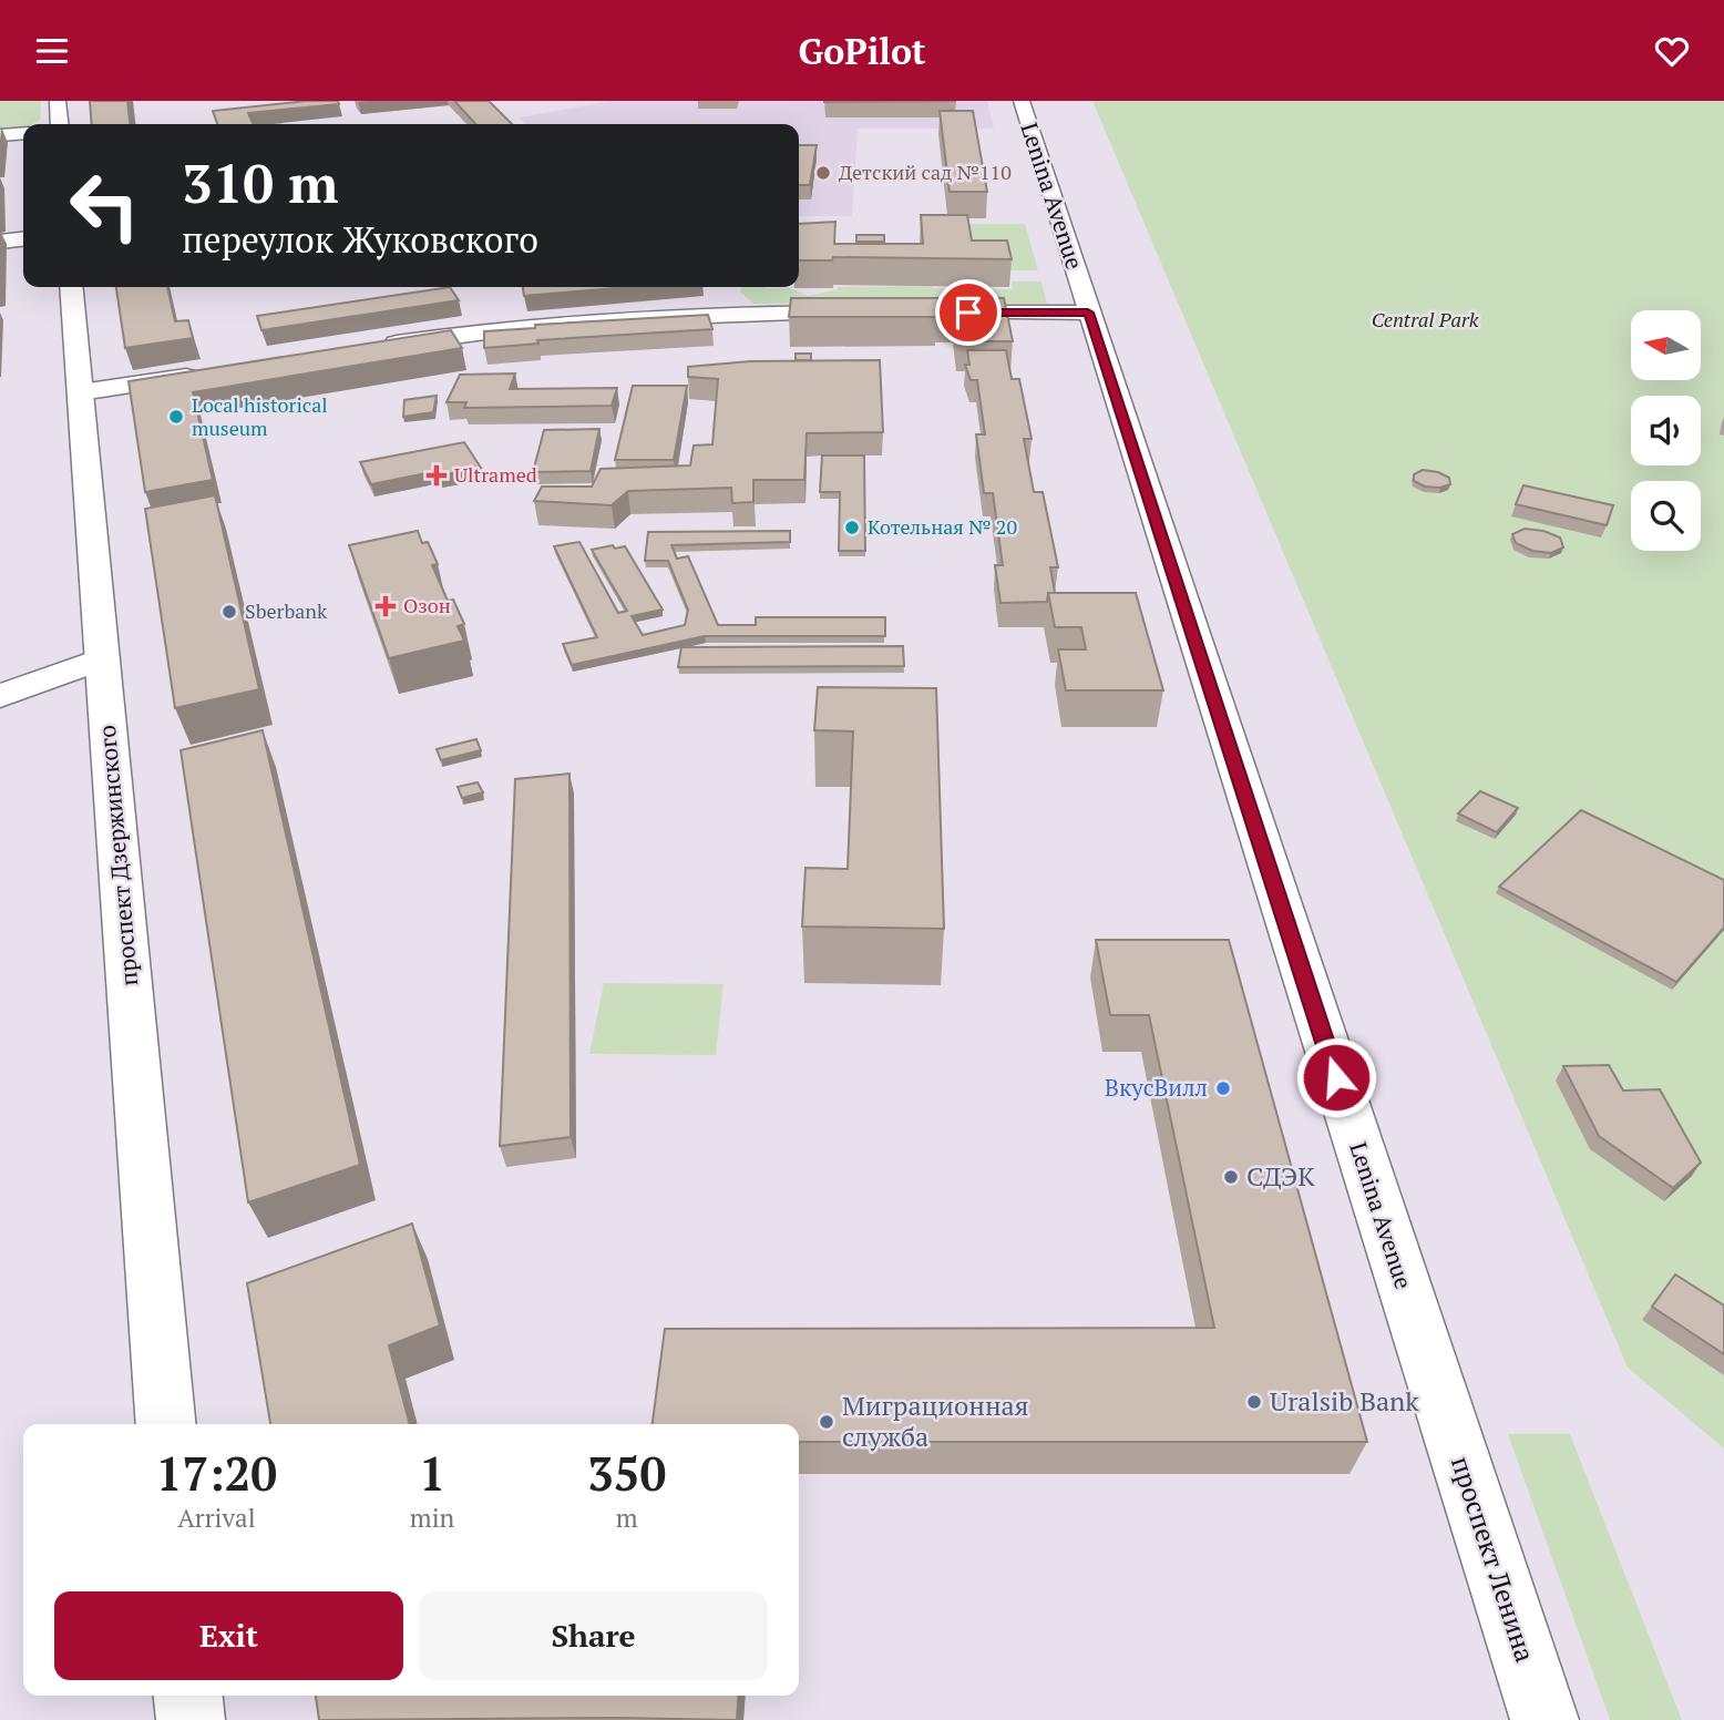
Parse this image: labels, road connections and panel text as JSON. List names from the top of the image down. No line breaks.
{"streets":{"main road":["Lenina Avenue","проспект Дзержинского"]},"parks":["Central Park"],"places":{"other":["Детский сад №110","Local historical museum","Котельная № 20","Sberbank","ВкусВилл","СДЭК","Uralsib Bank","Миграционная служба"],"health":["Ultramed","Озон"]},"north":"left","page":{"header":"GoPilot","turn":["310 m","переулок Жуковского"],"eta":["17:20","Arrival","1","min","350","m"],"buttons":["Exit","Share"]}}
